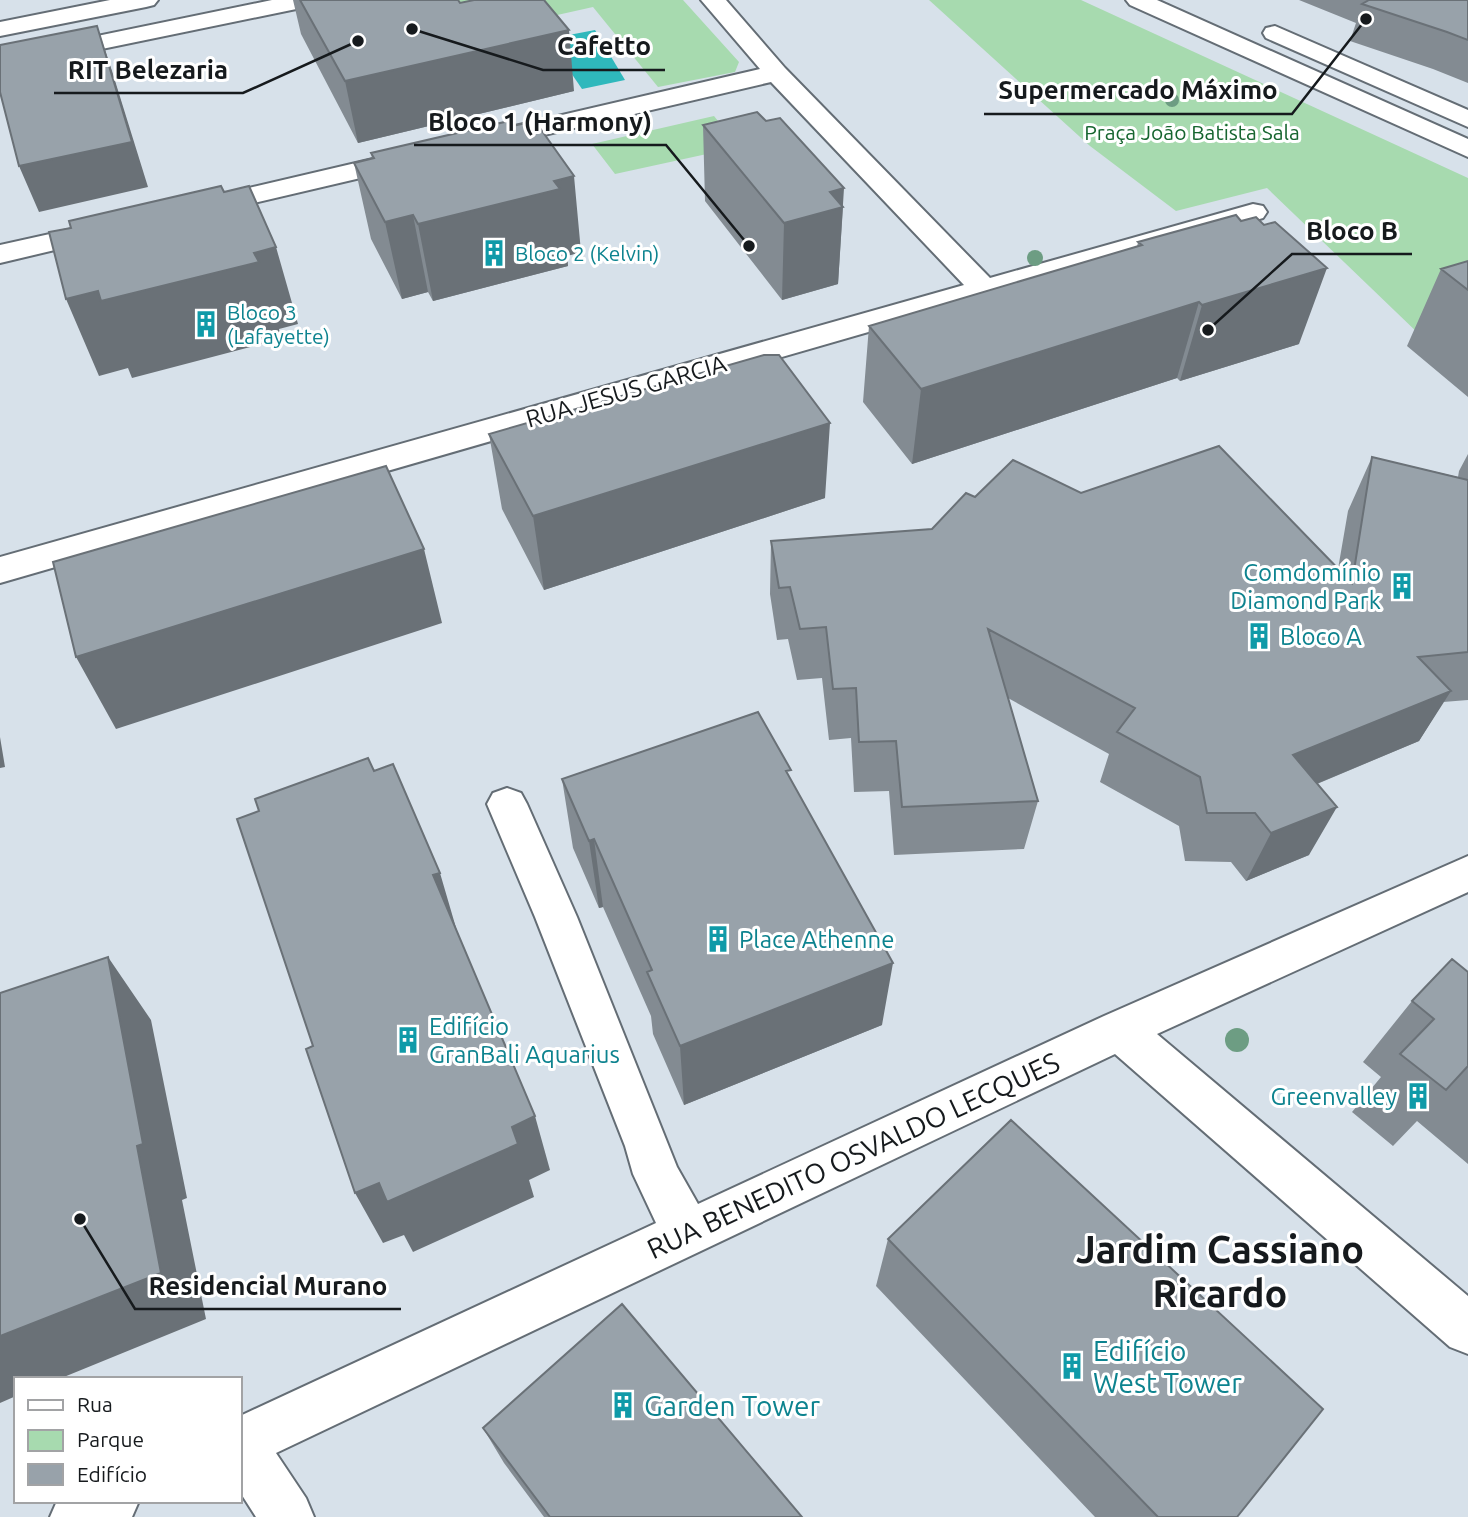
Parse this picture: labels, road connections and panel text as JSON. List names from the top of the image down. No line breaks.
{"streets":{"street":["RUA JESUS GARCIA","RUA BENEDITO OSVALDO LECQUES"]},"districts":["Jardim Cassiano Ricardo"],"parks":["Praça João Batista Sala"],"places":{"other":["Supermercado Máximo","Cafetto","RIT Belezaria","Bloco 1 (Harmony)","Bloco B","Residencial Murano"],"building":["Bloco 2 (Kelvin)","Bloco 3 (Lafayette)","Comdomínio Diamond Park","Bloco A","Place Athenne","Edifício GranBali Aquarius","Greenvalley","Edifício West Tower","Garden Tower"]},"legend":["Rua","Parque","Edifício"]}
